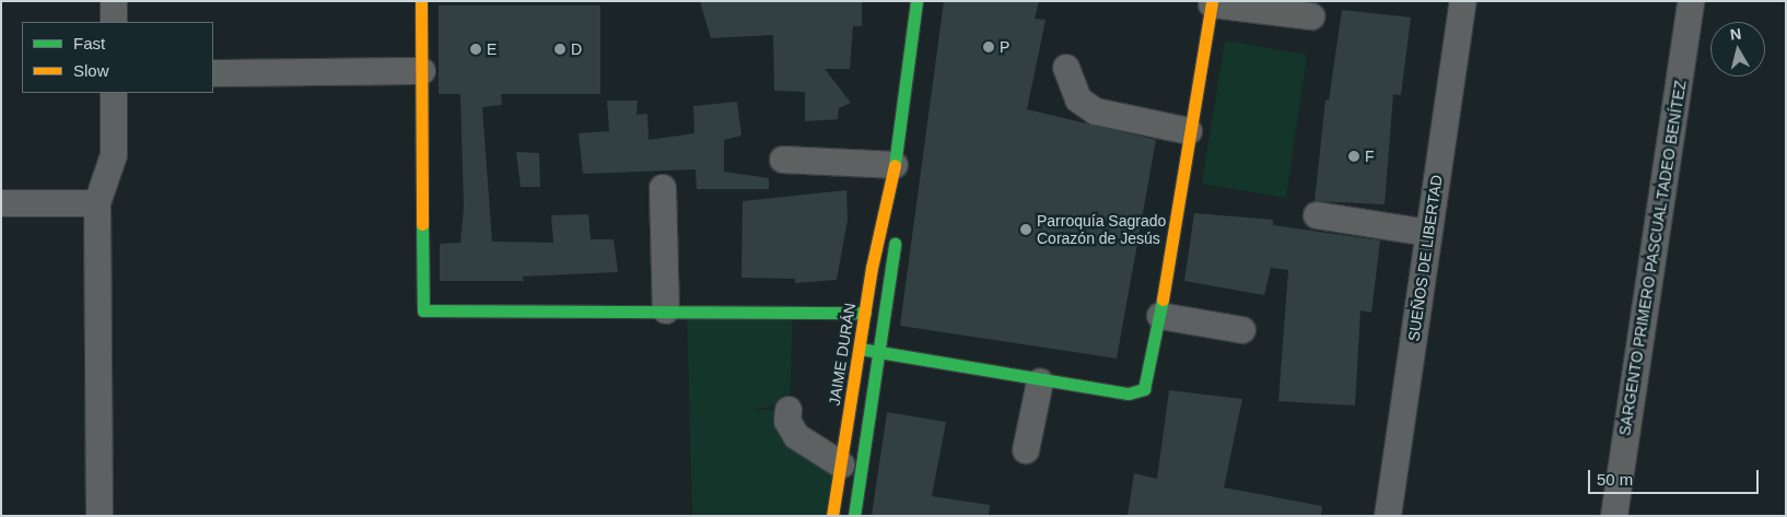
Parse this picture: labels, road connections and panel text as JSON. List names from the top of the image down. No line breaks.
{"streets":{"street":["SUEÑOS DE LIBERTAD","SARGENTO PRIMERO PASCUAL TADEO BENÍTEZ","JAIME DURÁN"]},"places":["P","E","D","F","Parroquía Sagrado Corazón de Jesús"],"legend":["Fast","Slow"],"scale_bar":"50 m","north":"top"}
